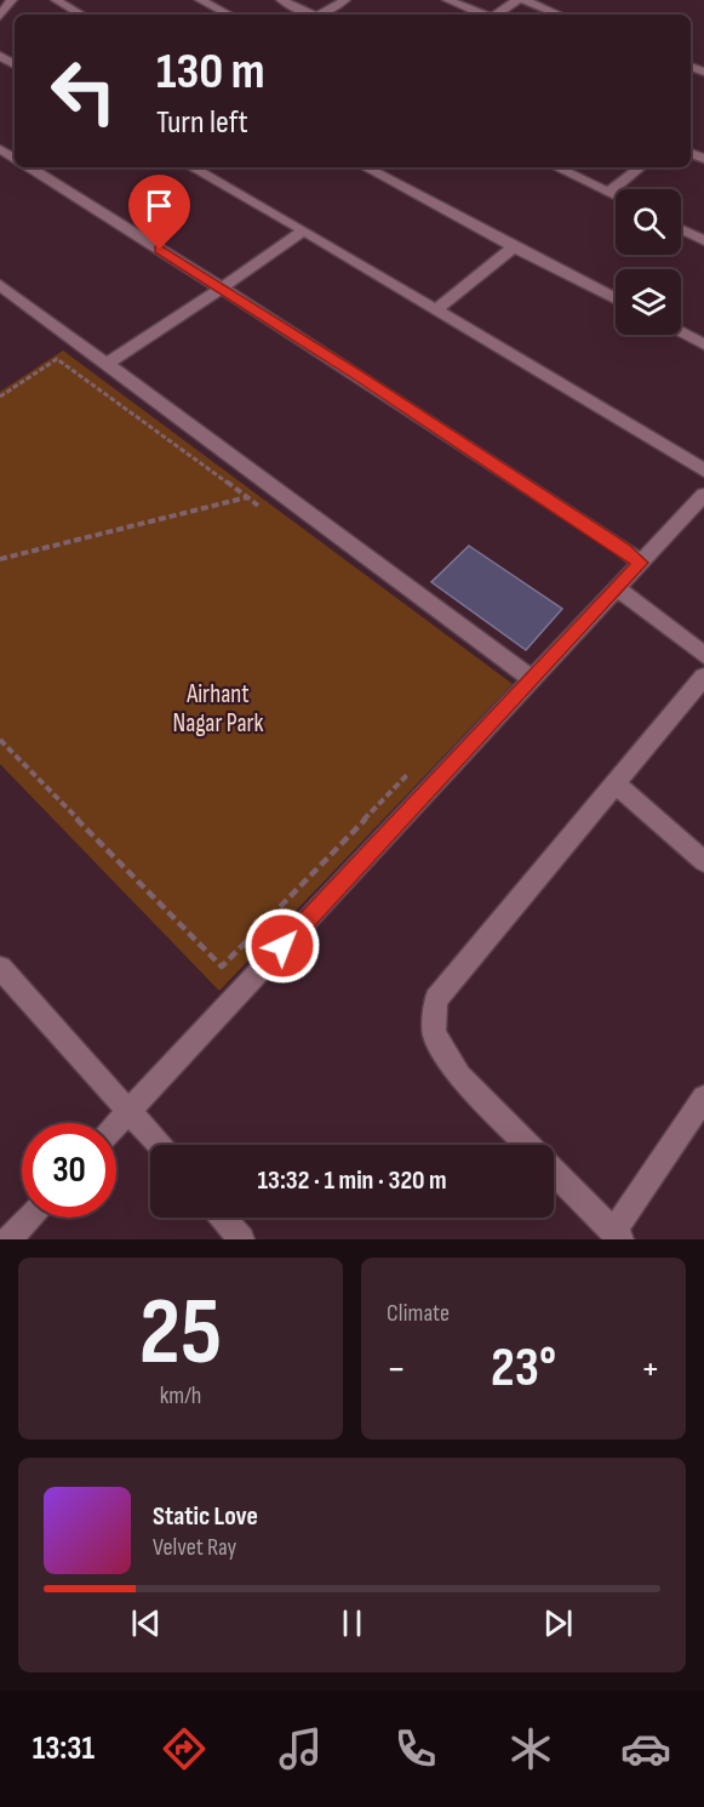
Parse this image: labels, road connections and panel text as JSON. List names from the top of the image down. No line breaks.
{"parks":["Airhant Nagar Park"],"page":{"turn":["130 m","Turn left"],"limit":"30","trip":"13:32 · 1 min · 320 m","tile":[["25","km/h"],"Climate"],"heat":["−","23°","+"],"song":["Static Love","Velvet Ray"],"tabs":"13:31"}}
